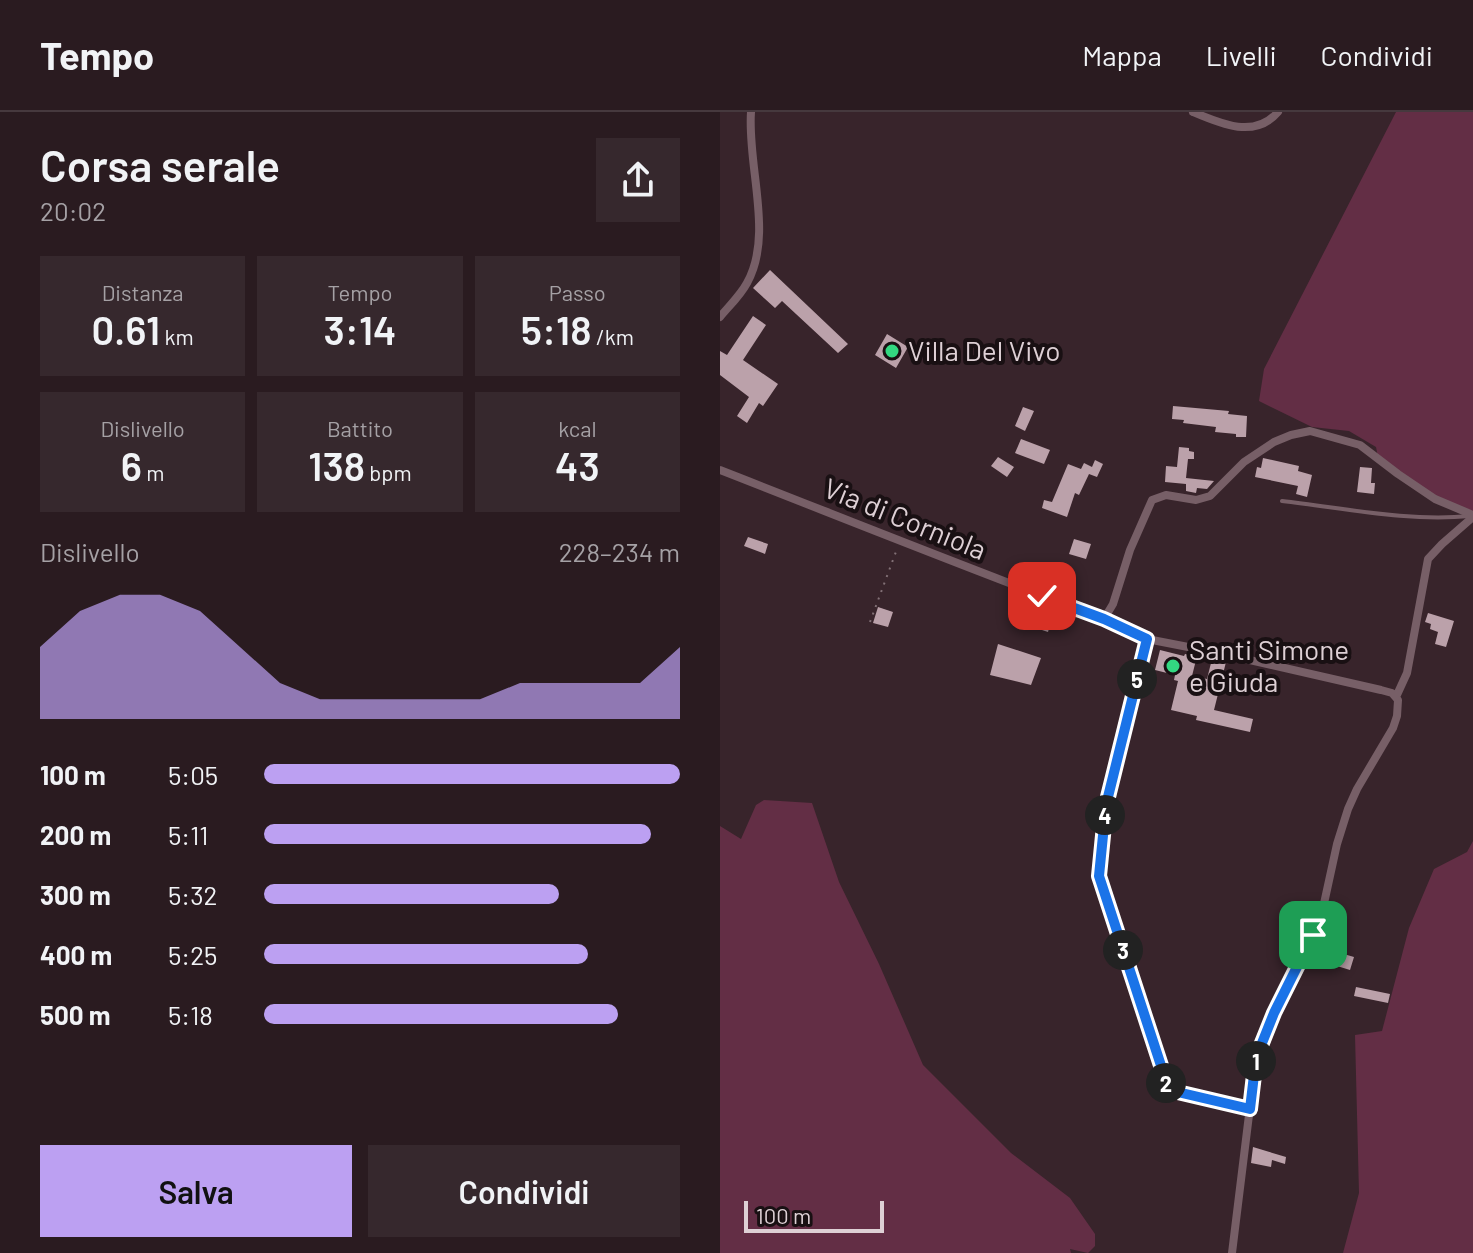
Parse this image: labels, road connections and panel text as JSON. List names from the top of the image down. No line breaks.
{"streets":{"street":["Via di Corniola"]},"places":["Villa Del Vivo","Santi Simone e Giuda"],"scale_bar":"100 m","page":{"header":"Tempo","nav":["Mappa","Livelli","Condividi"],"heading":["Corsa serale","20:02"],"stats":[["Distanza","0.61 km"],["Tempo","3:14"],["Passo","5:18 /km"],["Dislivello","6 m"],["Battito","138 bpm"],["kcal","43"]],"chart":["Dislivello","228–234 m"],"pins":["5","4","3","1","2"],"list":[{"name":"100 m","note":"5:05"},{"name":"200 m","note":"5:11"},{"name":"300 m","note":"5:32"},{"name":"400 m","note":"5:25"},{"name":"500 m","note":"5:18"}],"buttons":["Salva","Condividi"],"scale":"100 m"}}
